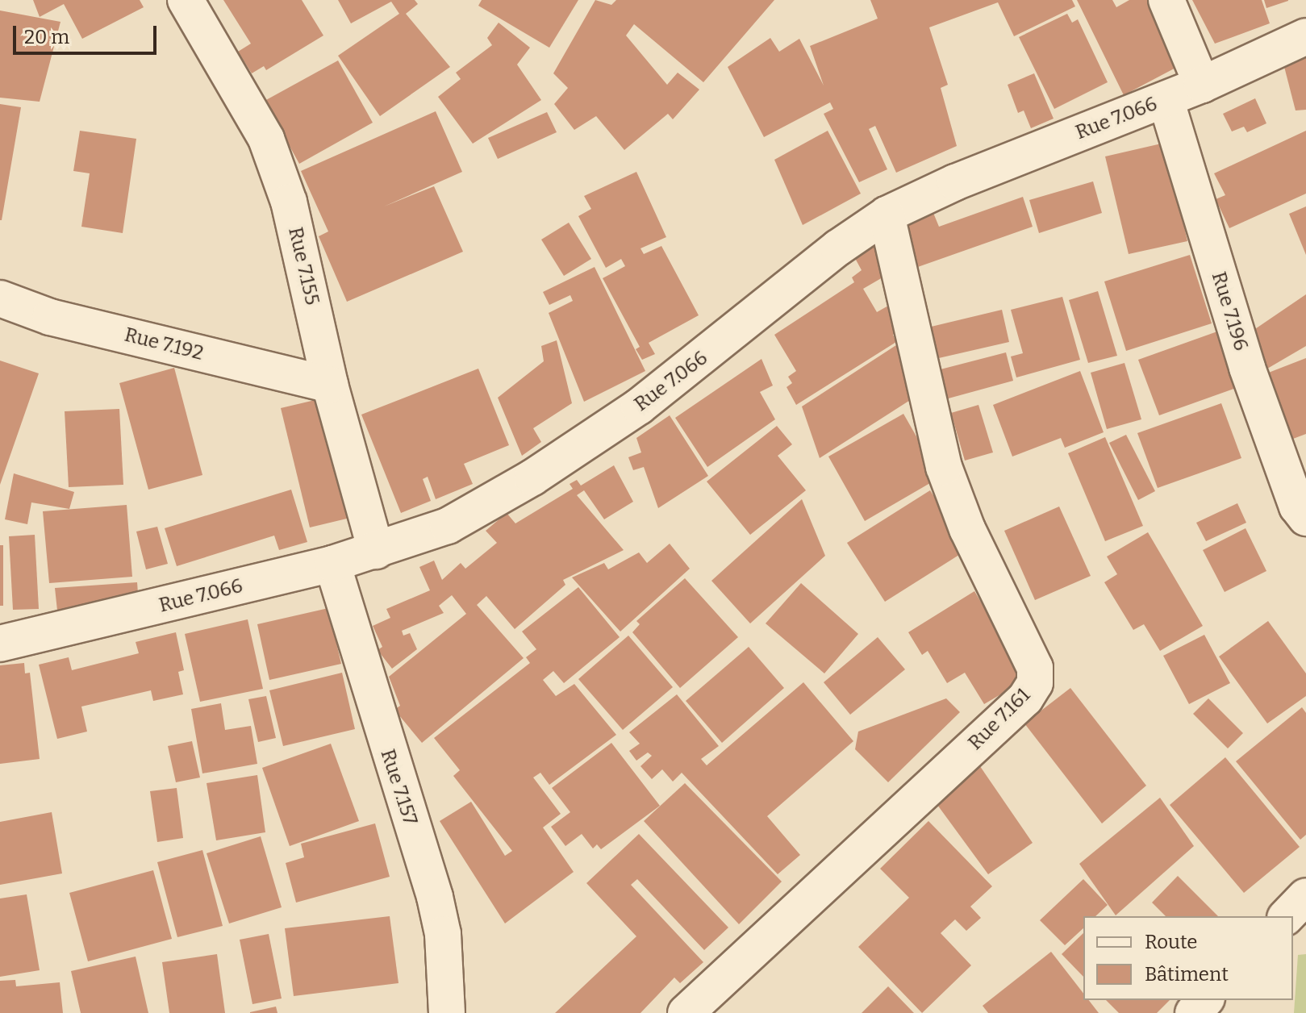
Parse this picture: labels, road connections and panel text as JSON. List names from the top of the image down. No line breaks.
{"streets":{"street":["Rue 7.066","Rue 7.155","Rue 7.196","Rue 7.192","Rue 7.161","Rue 7.157"]},"crossings":[["Rue 7.066","Rue 7.155"],["Rue 7.066","Rue 7.196"],["Rue 7.066","Rue 7.161"],["Rue 7.066","Rue 7.157"],["Rue 7.155","Rue 7.192"]],"legend":["Route","Bâtiment"],"scale_bar":"20 m"}
